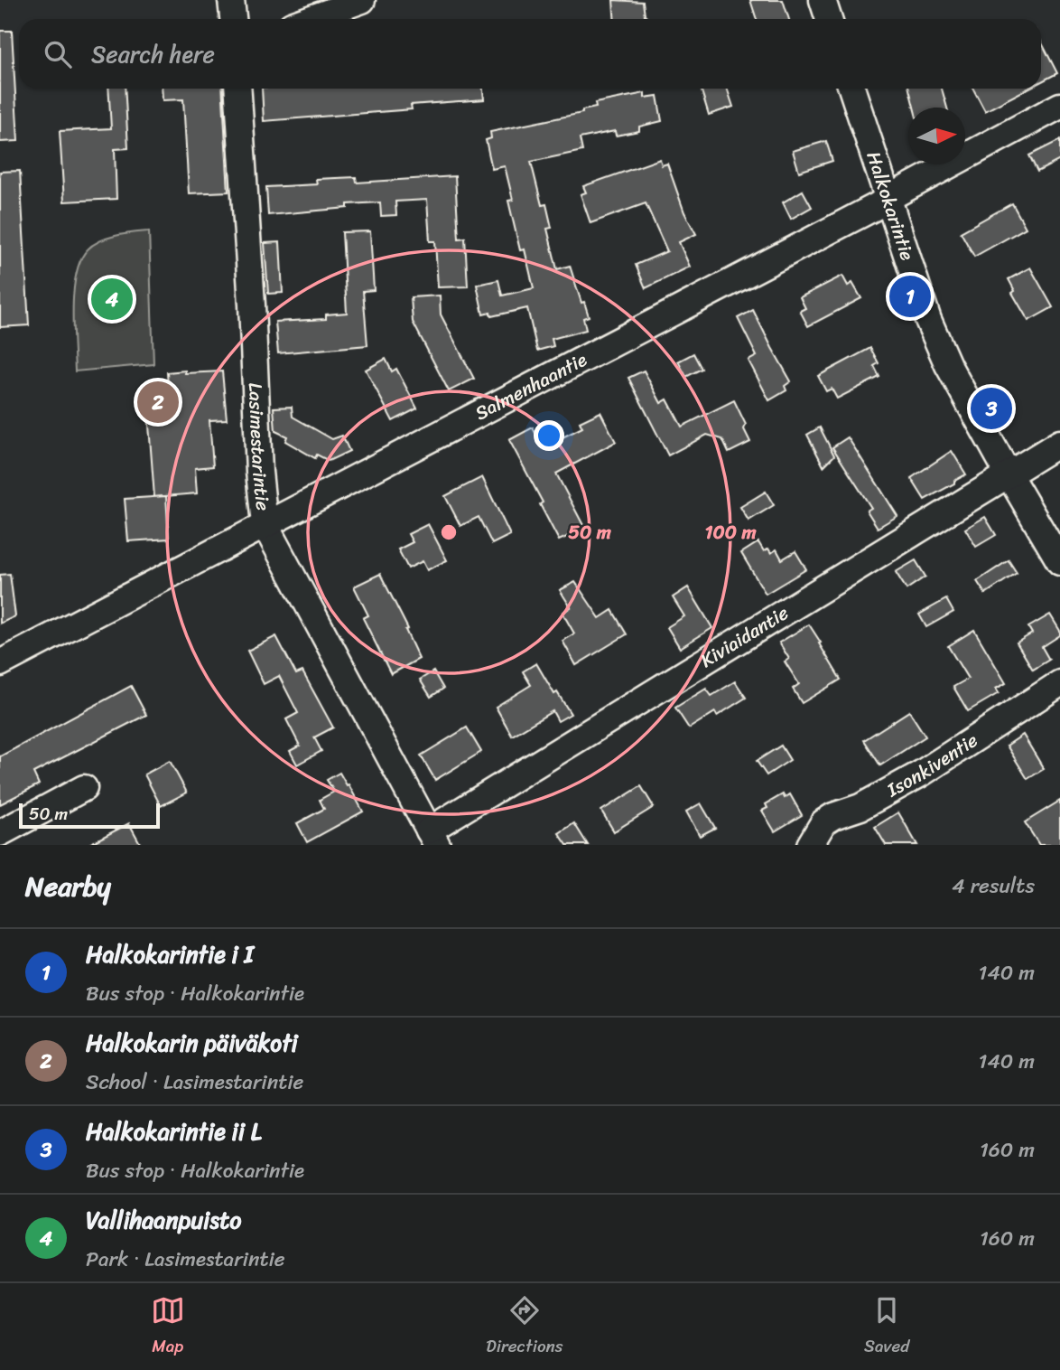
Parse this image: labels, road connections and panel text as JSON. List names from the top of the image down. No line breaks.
{"streets":{"street":["Halkokarintie","Salmenhaantie","Lasimestarintie","Kiviaidantie","Isonkiventie"]},"crossings":[["Halkokarintie","Salmenhaantie"],["Halkokarintie","Kiviaidantie"],["Salmenhaantie","Lasimestarintie"],["Lasimestarintie","Kiviaidantie"]],"scale_bar":"50 m","north":"right","page":{"search":"Search here","pins":["1","4","2","3"],"scale":"50 m","heading":["Nearby","4 results"],"list":[{"mark":"1","name":"Halkokarintie i I","note":"Bus stop · Halkokarintie","value":"140 m"},{"mark":"2","name":"Halkokarin päiväkoti","note":"School · Lasimestarintie","value":"140 m"},{"mark":"3","name":"Halkokarintie ii L","note":"Bus stop · Halkokarintie","value":"160 m"},{"mark":"4","name":"Vallihaanpuisto","note":"Park · Lasimestarintie","value":"160 m"}],"nav":["Map","Directions","Saved"]},"rings":["50 m","100 m"]}
